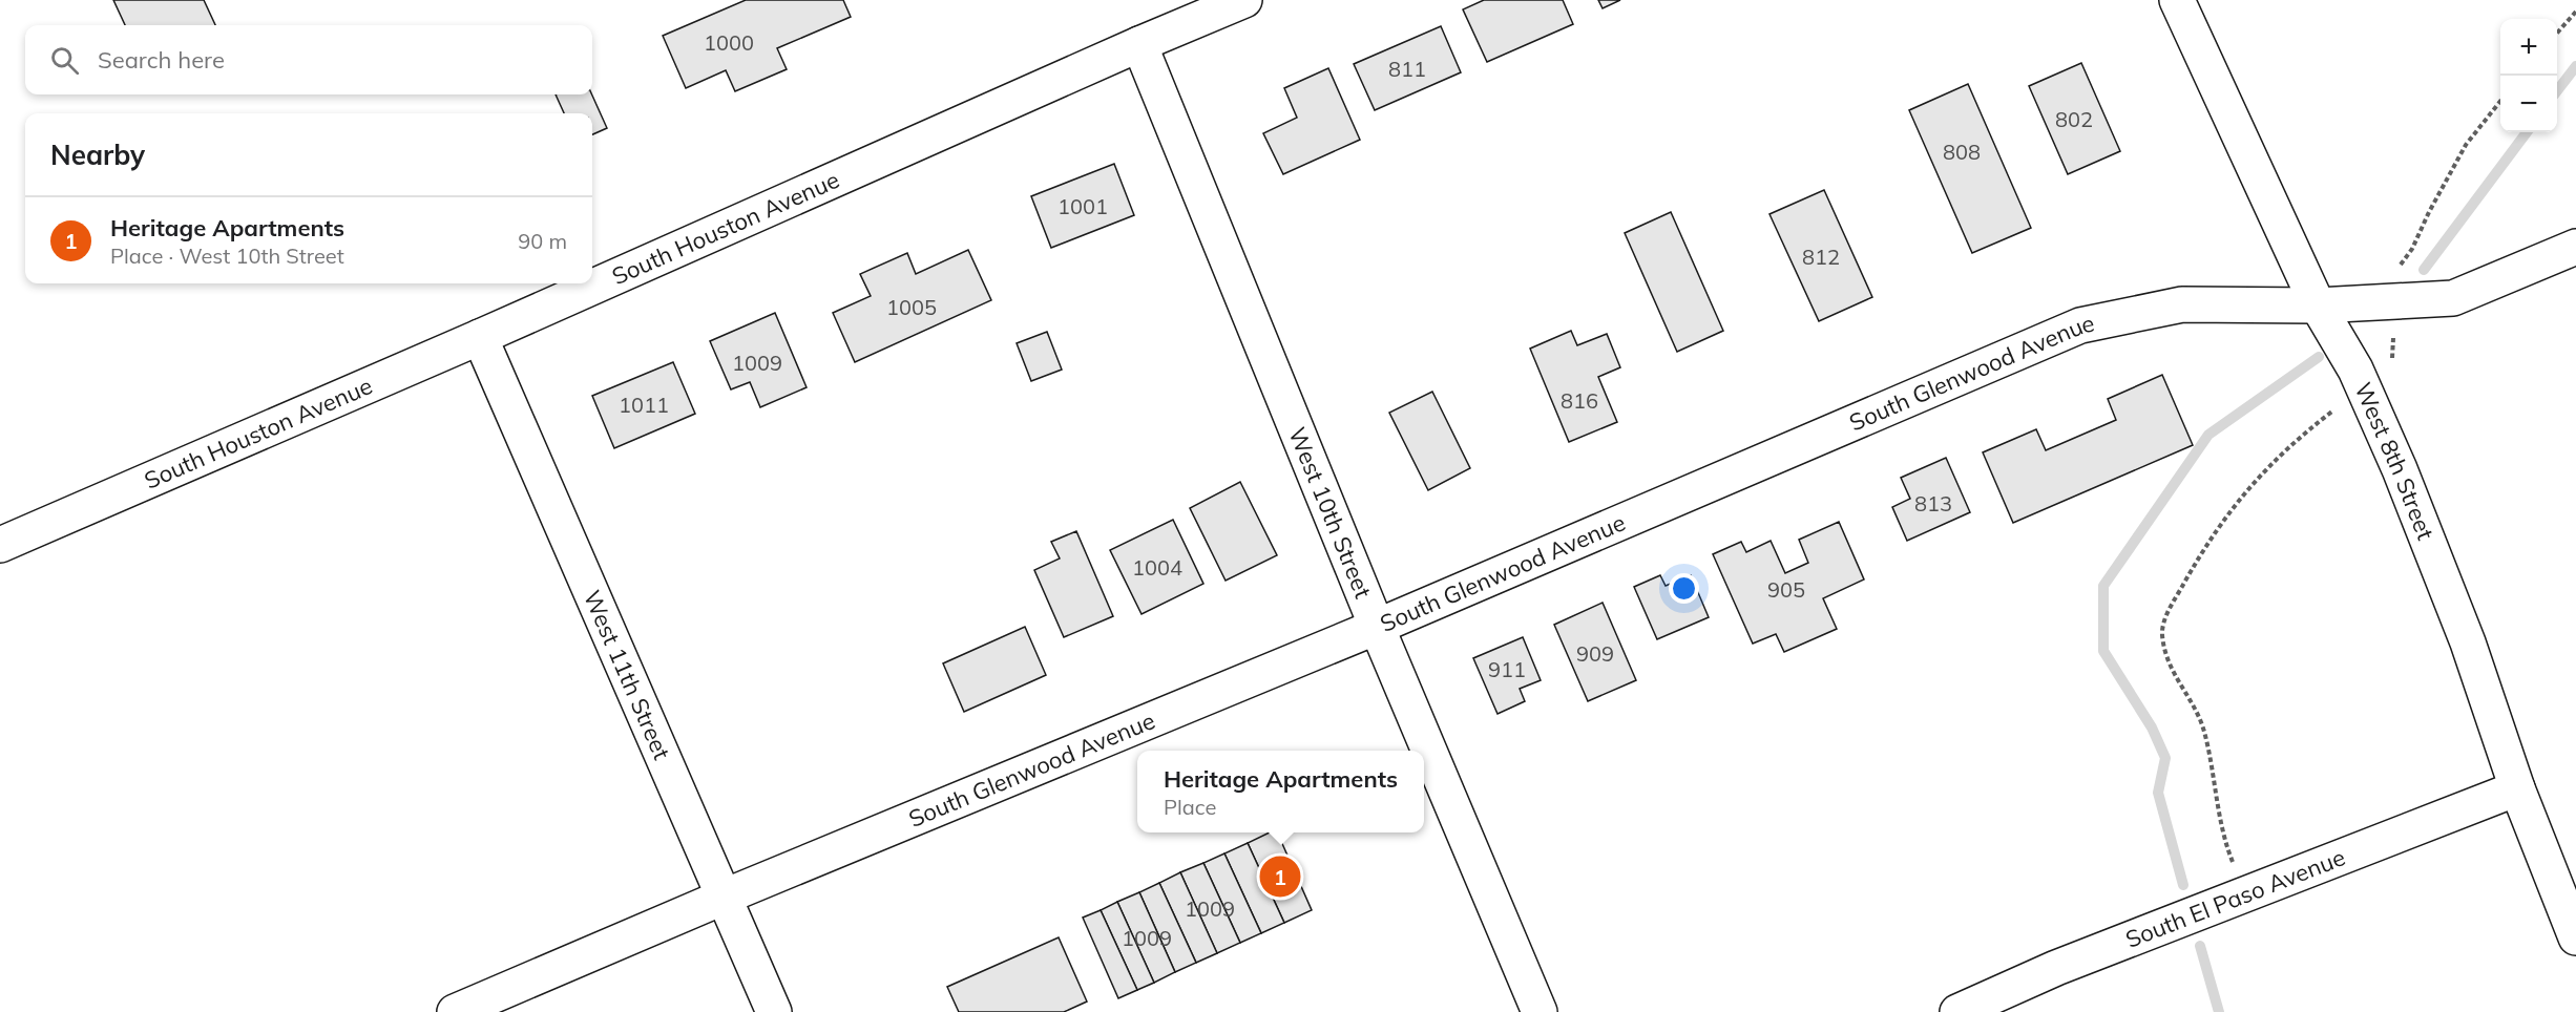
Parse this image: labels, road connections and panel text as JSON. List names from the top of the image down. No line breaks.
{"streets":{"street":["South Houston Avenue","South Glenwood Avenue","West 8th Street","West 10th Street","West 11th Street","South El Paso Avenue"]},"crossings":[["South Houston Avenue","West 10th Street"],["South Houston Avenue","West 11th Street"],["South Glenwood Avenue","West 8th Street"],["South Glenwood Avenue","West 10th Street"],["South Glenwood Avenue","West 11th Street"],["West 8th Street","South El Paso Avenue"]],"house_numbers":["1000","811","802","808","1001","812","1005","1009","816","1011","813","1004","905","909","911","1009","1009"],"page":{"map_buttons":["+","−"],"search":"Search here","heading":"Nearby","list":[{"mark":"1","name":"Heritage Apartments","note":"Place · West 10th Street","value":"90 m"}],"popup":["Heritage Apartments","Place"],"pins":"1"}}
